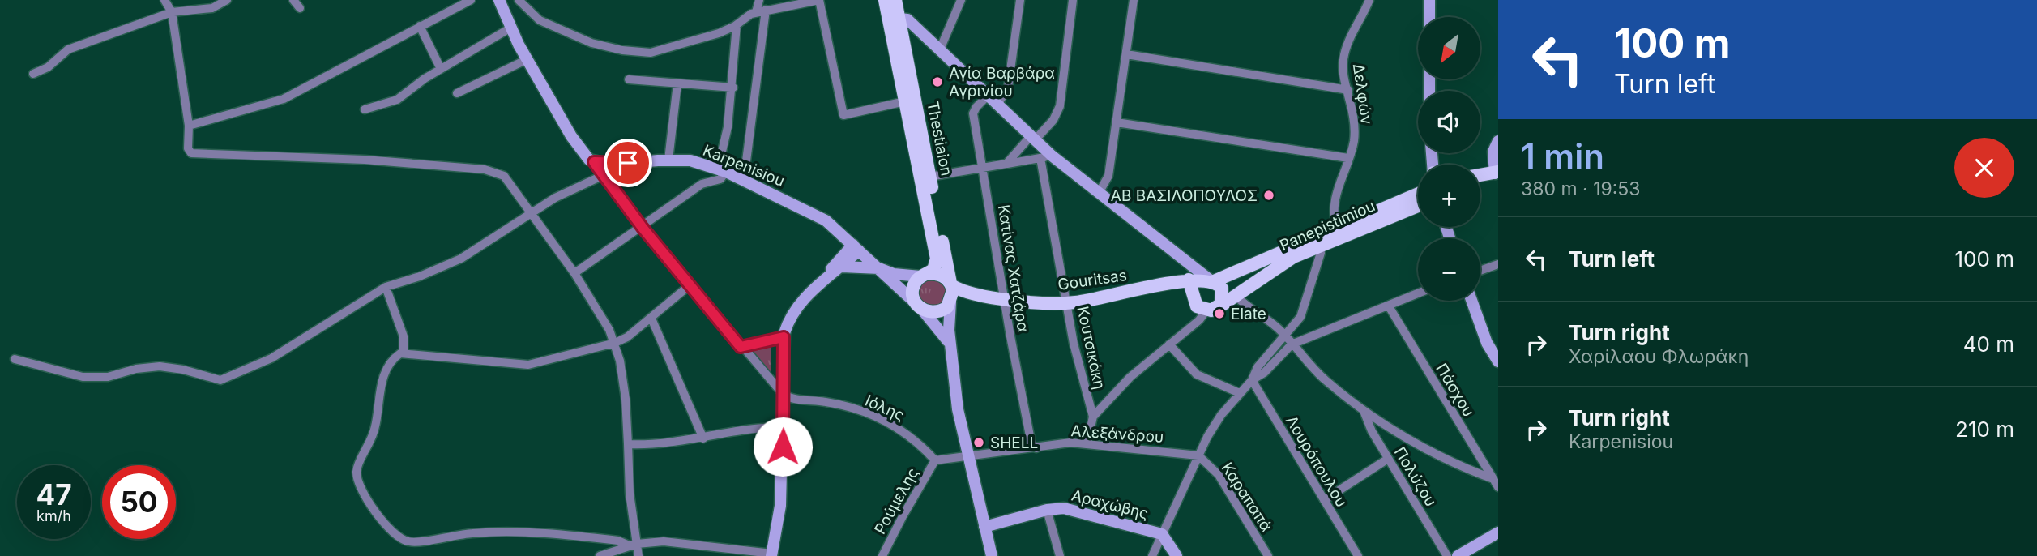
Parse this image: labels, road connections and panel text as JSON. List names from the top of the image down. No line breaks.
{"streets":{"main road":["Thestiaion","Karpenisiou","Panepistimiou","Gouritsas","Αραχώβης"],"street":["Δελφών","Κατίνας Χατζάρα","Κουτσικάκη","Πάσχου","Ιόλης","Αλεξάνδρου","Λουρόπουλου","Πολύζου","Καραπαπά","Ρούμελης"]},"crossings":[["Δελφών","Panepistimiou"],["Thestiaion","Karpenisiou"],["Thestiaion","Gouritsas"],["Karpenisiou","Gouritsas"],["Panepistimiou","Gouritsas"],["Κατίνας Χατζάρα","Gouritsas"],["Κατίνας Χατζάρα","Αλεξάνδρου"],["Gouritsas","Κουτσικάκη"],["Κουτσικάκη","Αλεξάνδρου"],["Ιόλης","Ρούμελης"],["Αλεξάνδρου","Καραπαπά"]],"places":["Αγία Βαρβάρα Αγρινίου","ΑΒ ΒΑΣΙΛΟΠΟΥΛΟΣ","Elate","SHELL"],"north":"bottom left","page":{"turn":["100 m","Turn left"],"map_buttons":["+","−"],"heading":["1 min","380 m · 19:53"],"list":[{"name":"Turn left","value":"100 m"},{"name":"Turn right","note":"Χαρίλαου Φλωράκη","value":"40 m"},{"name":"Turn right","note":"Karpenisiou","value":"210 m"}],"speed":"47 km/h","limit":"50"}}
